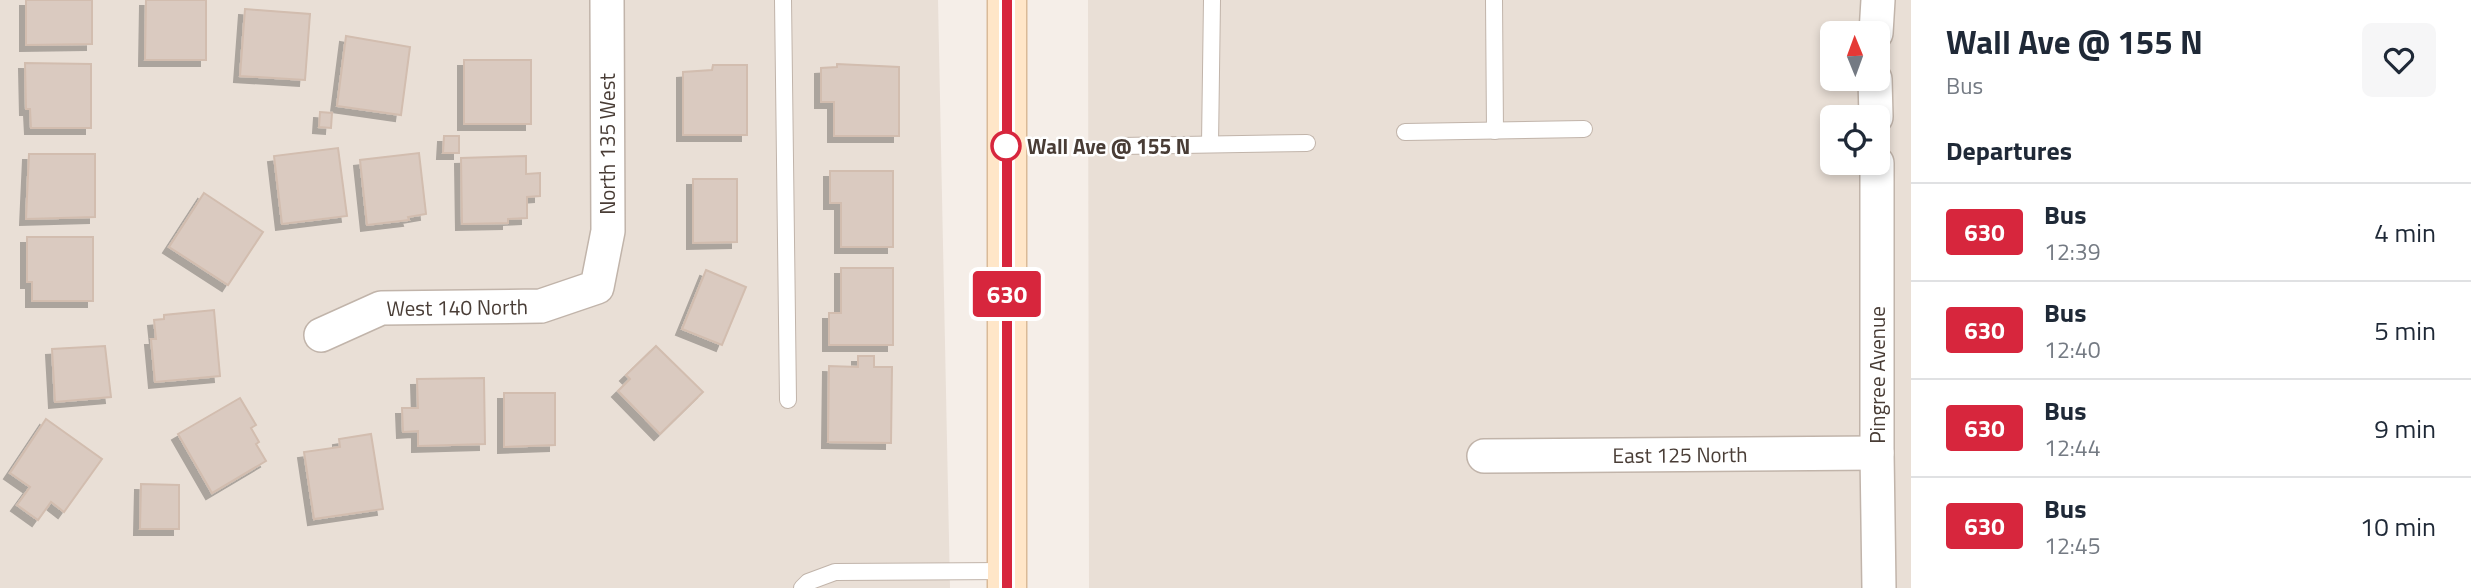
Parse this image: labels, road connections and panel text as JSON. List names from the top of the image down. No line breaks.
{"streets":{"street":["North 135 West","West 140 North","Pingree Avenue","East 125 North"]},"crossings":[["North 135 West","West 140 North"],["Pingree Avenue","East 125 North"]],"places":["Wall Ave @ 155 N"],"lines":["bus line 630"],"north":"top","page":{"on_map":"630","heading":[["Wall Ave @ 155 N","Bus"],"Departures"],"list":[{"mark":"630","name":"Bus","note":"12:39","value":"4 min"},{"mark":"630","name":"Bus","note":"12:40","value":"5 min"},{"mark":"630","name":"Bus","note":"12:44","value":"9 min"},{"mark":"630","name":"Bus","note":"12:45","value":"10 min"}]}}
